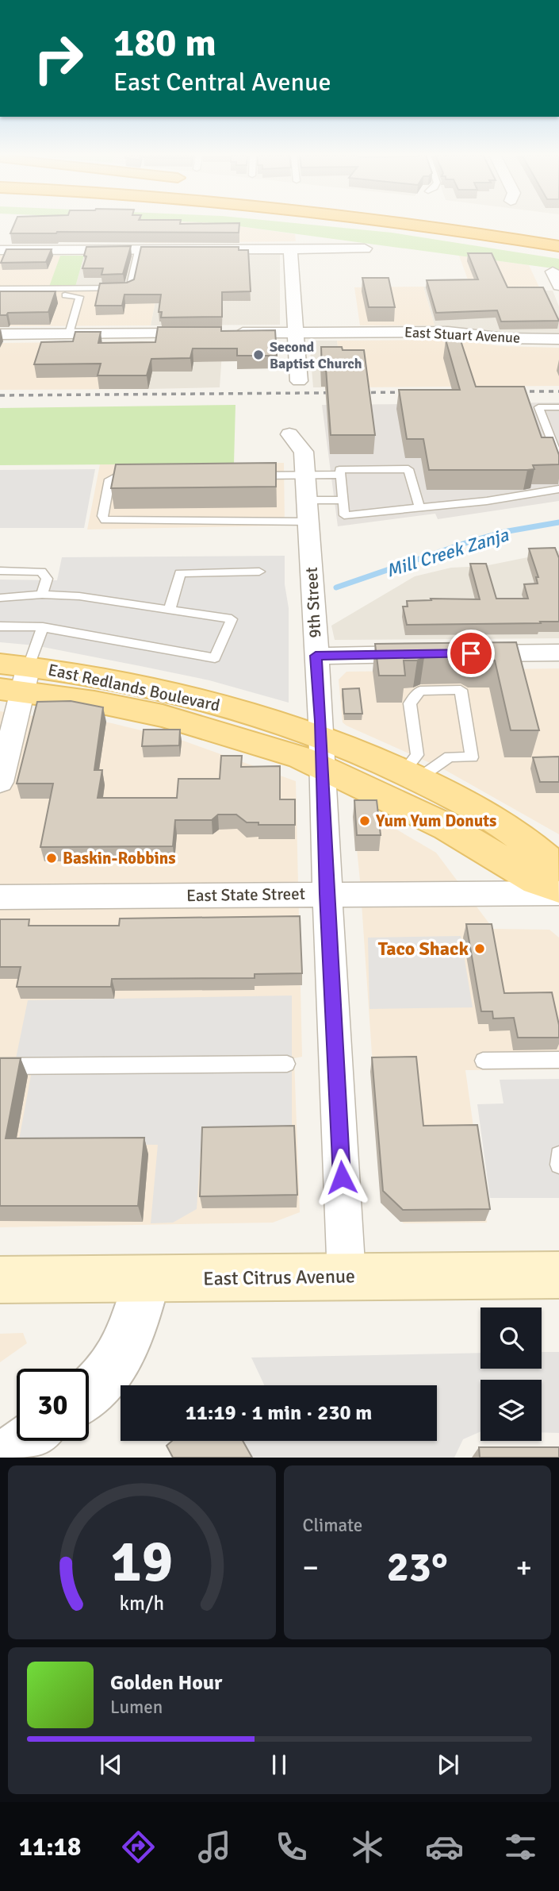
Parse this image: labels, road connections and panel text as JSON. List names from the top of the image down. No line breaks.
{"streets":{"main road":["East Redlands Boulevard","East Citrus Avenue"],"street":["East Stuart Avenue","9th Street","East State Street"]},"crossings":[["9th Street","East Redlands Boulevard"],["9th Street","East State Street"],["9th Street","East Citrus Avenue"]],"water":["Mill Creek Zanja"],"places":["Second Baptist Church","Yum Yum Donuts","Baskin-Robbins","Taco Shack"],"page":{"turn":["180 m","East Central Avenue"],"limit":"30","trip":"11:19 · 1 min · 230 m","tile":"Climate","heat":["−","23°","+"],"song":["Golden Hour","Lumen"],"tabs":"11:18","gauge":["19","km/h"]}}
